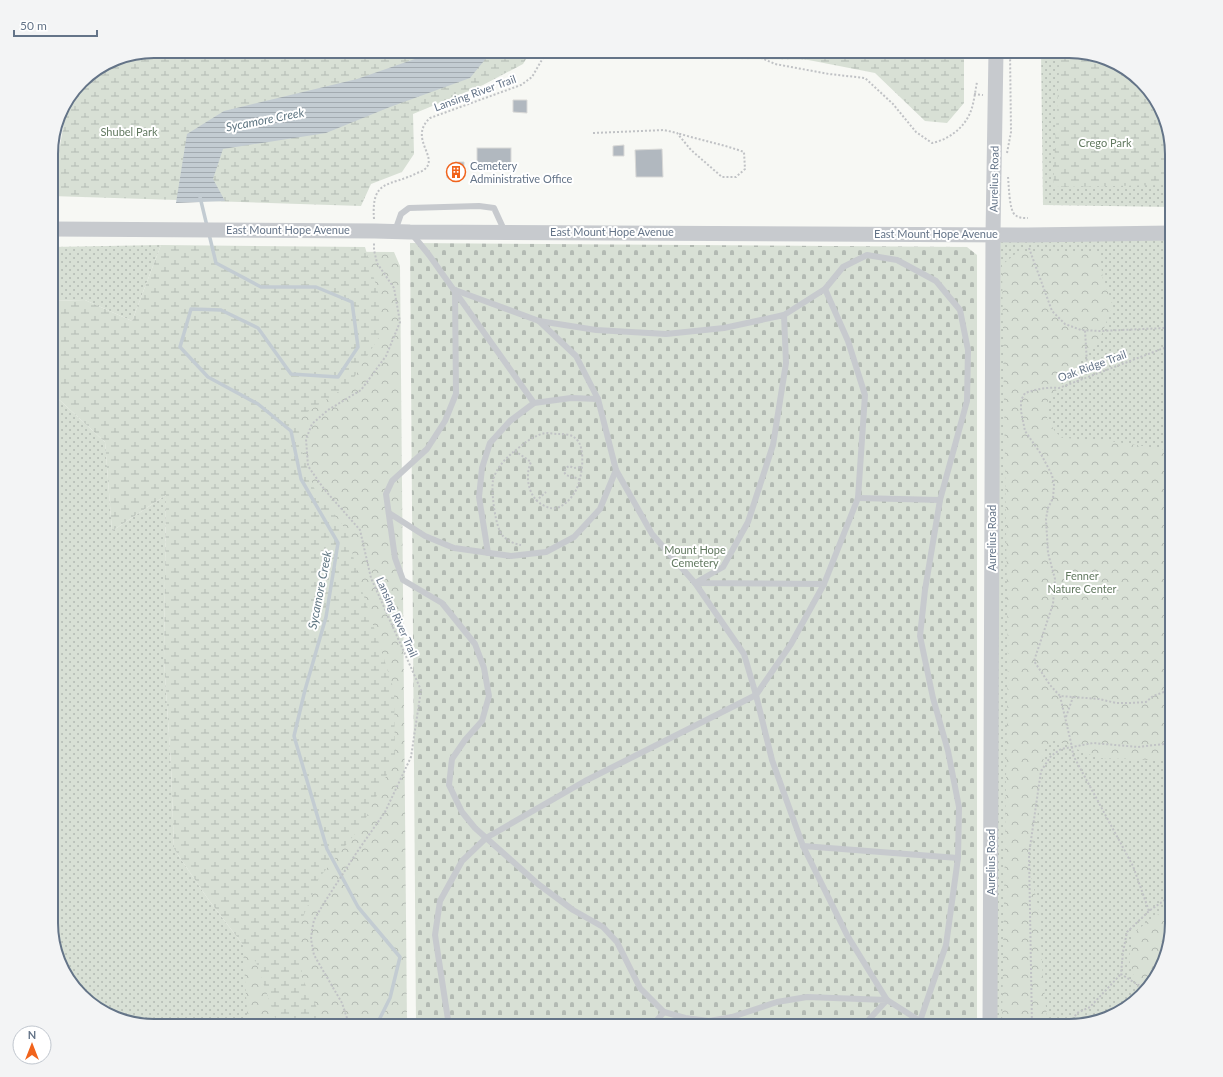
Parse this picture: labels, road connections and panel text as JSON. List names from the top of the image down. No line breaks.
{"streets":{"street":["Aurelius Road","East Mount Hope Avenue"],"path":["Lansing River Trail","Oak Ridge Trail"]},"crossings":[["Aurelius Road","East Mount Hope Avenue"]],"water":["Sycamore Creek"],"parks":["Shubel Park","Crego Park","Mount Hope Cemetery","Fenner Nature Center"],"places":{"building":["Cemetery Administrative Office"]},"scale_bar":"50 m","north":"top"}
